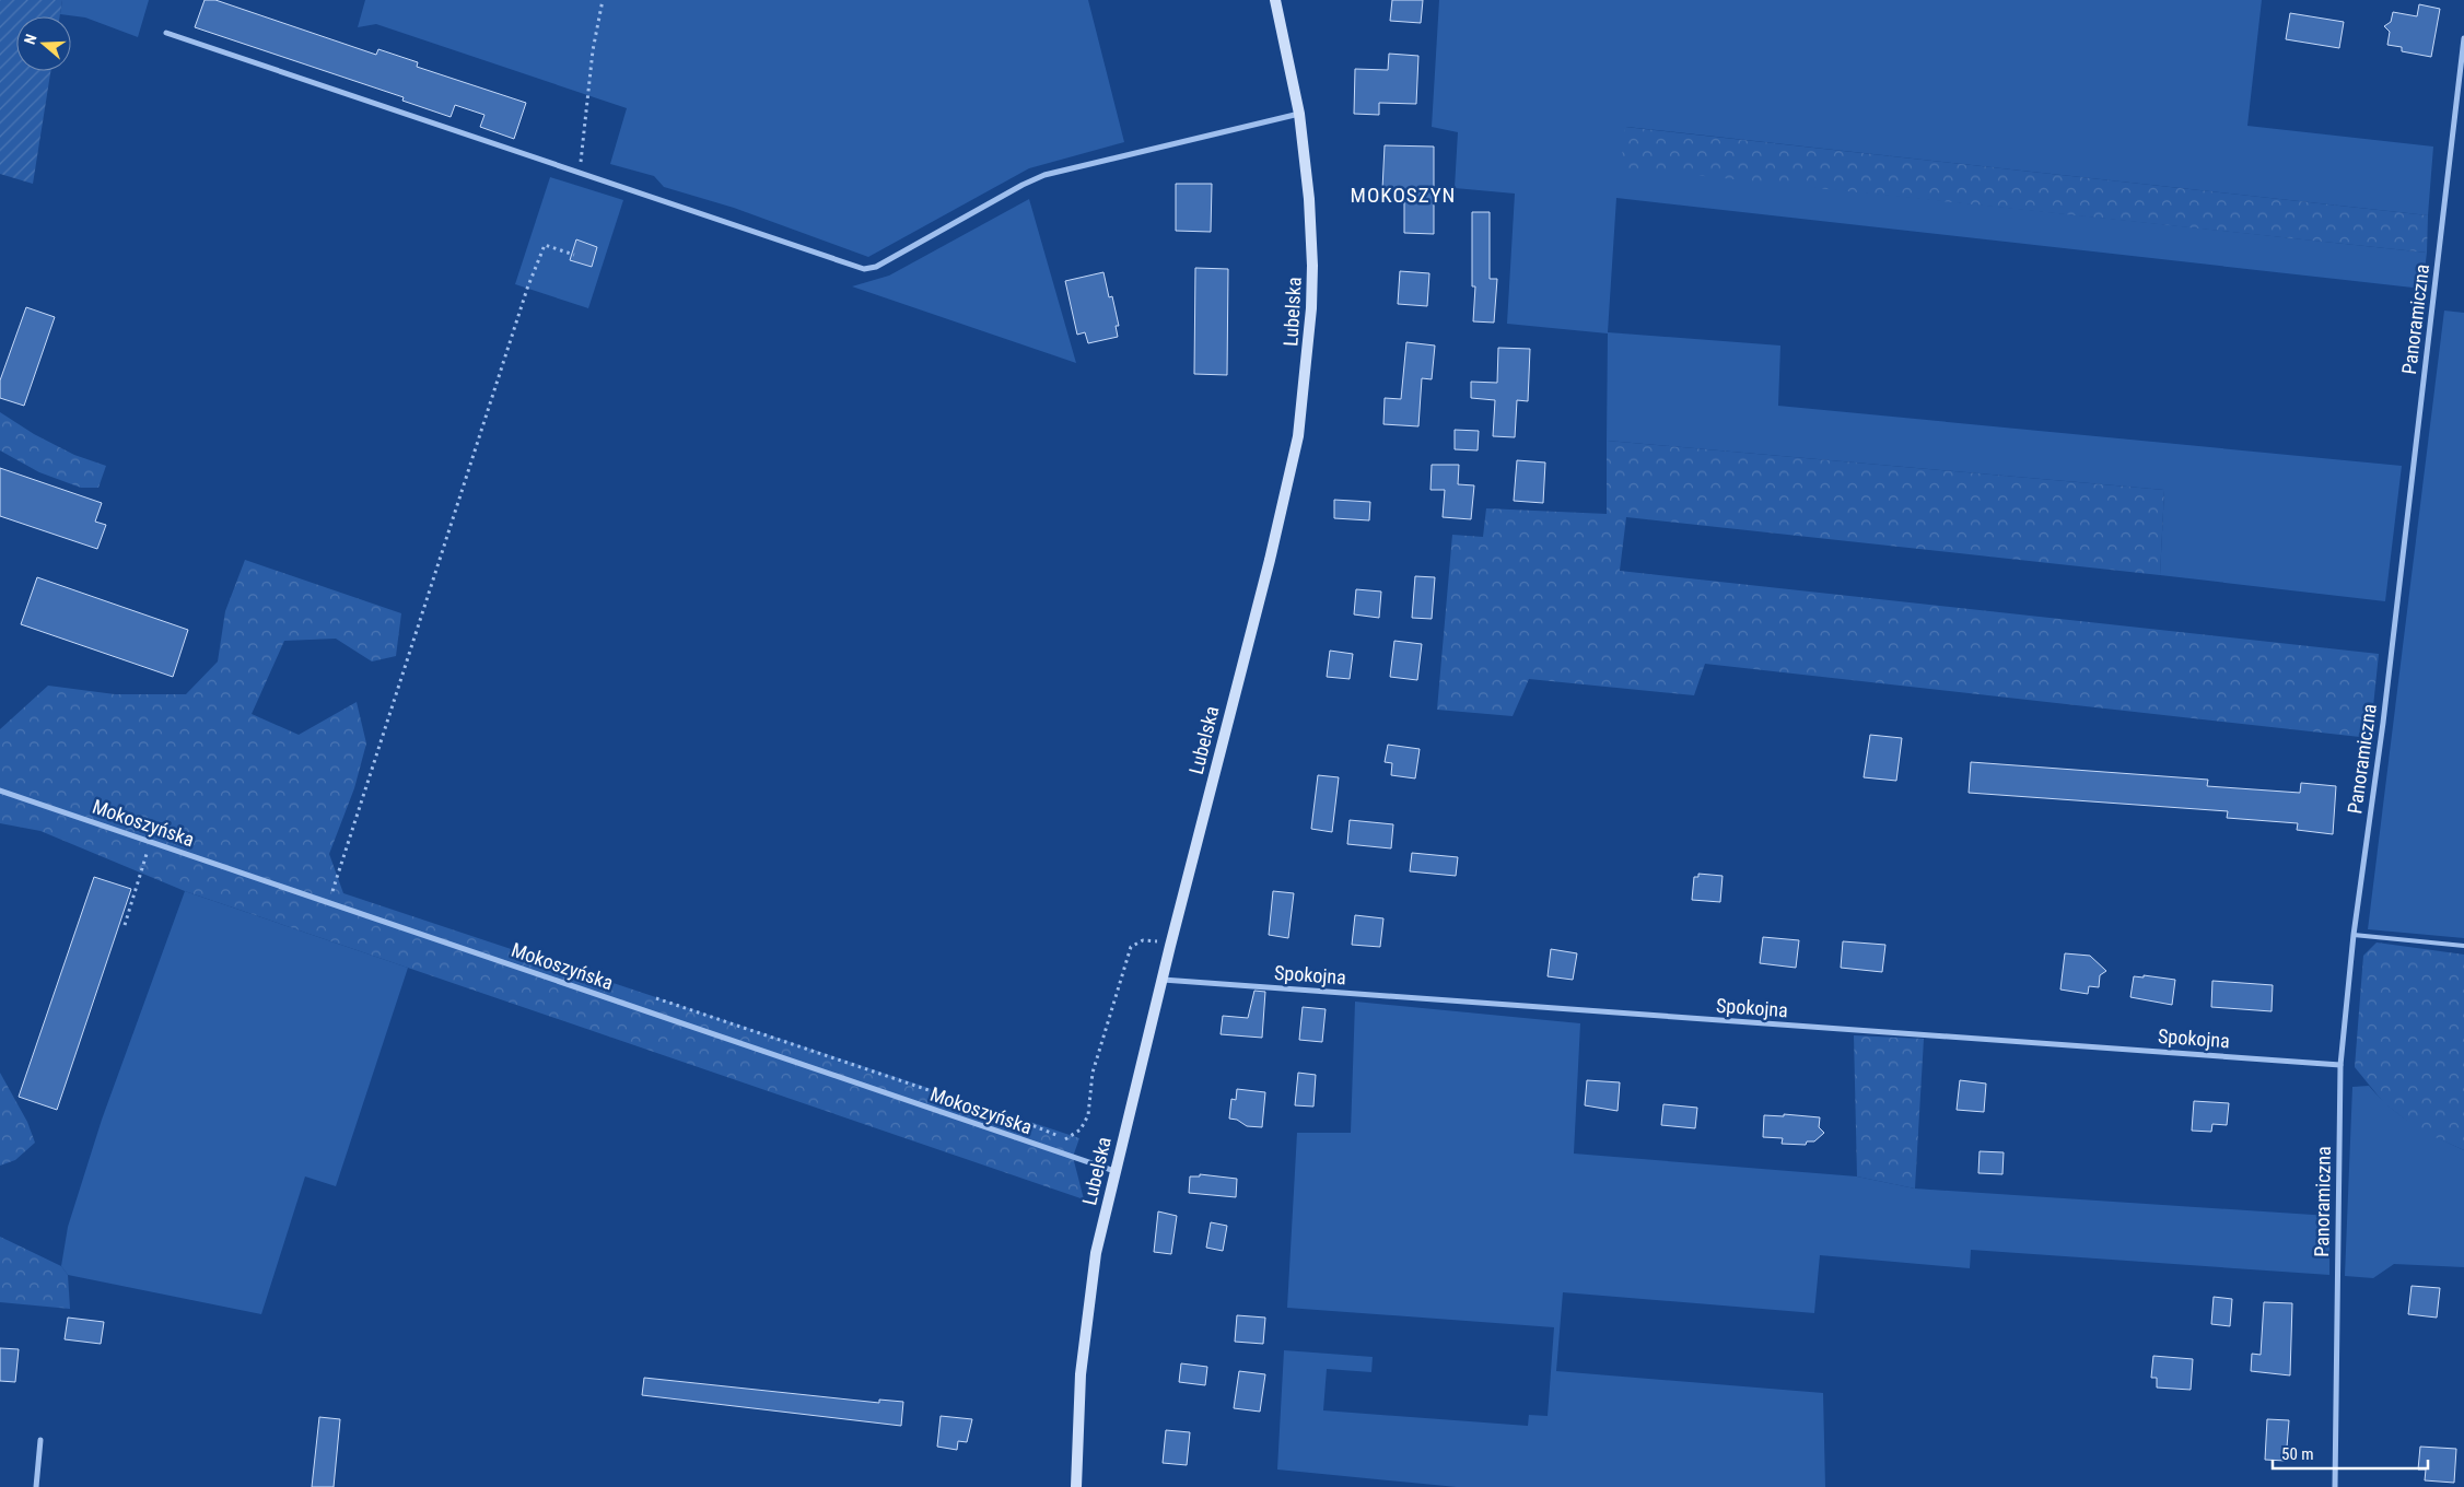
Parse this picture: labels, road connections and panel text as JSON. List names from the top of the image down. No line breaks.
{"streets":{"main road":["Lubelska"],"street":["Panoramiczna","Mokoszyńska","Spokojna"]},"crossings":[["Lubelska","Mokoszyńska"],["Lubelska","Spokojna"],["Panoramiczna","Spokojna"]],"districts":["MOKOSZYN"],"scale_bar":"50 m","north":"left"}
